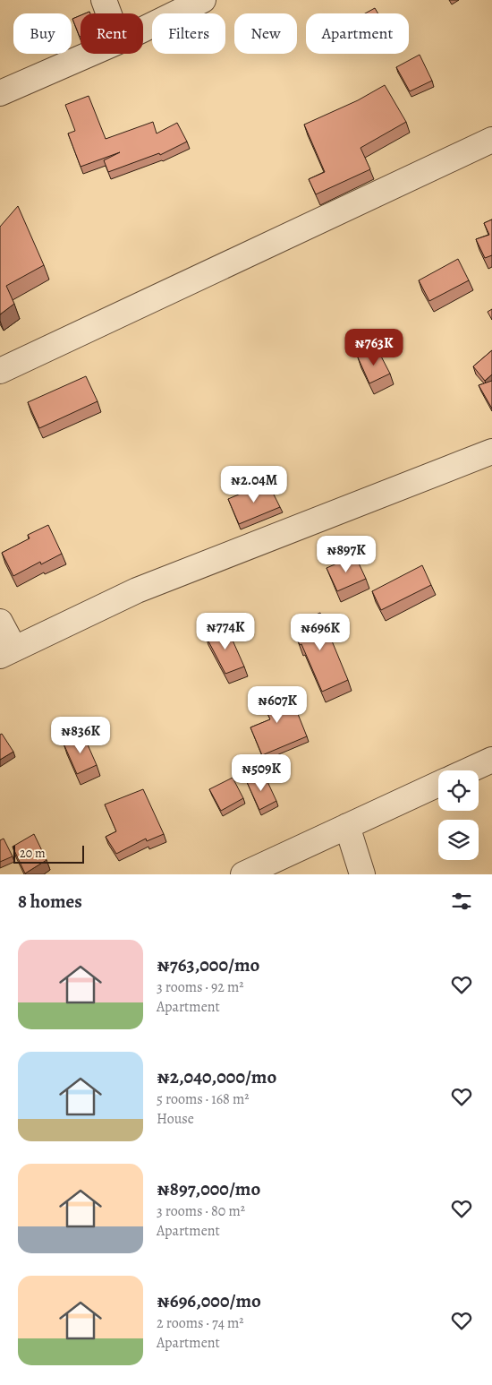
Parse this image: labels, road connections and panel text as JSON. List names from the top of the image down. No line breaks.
{"scale_bar":"20 m","page":{"chip":["Buy","Rent","Filters","New","Apartment"],"price":["₦763K","₦2.04M","₦897K","₦774K","₦696K","₦607K","₦836K","₦509K"],"scale":"20 m","heading":"8 homes","list":[{"name":"₦763,000/mo","note":"3 rooms · 92 m² · Apartment"},{"name":"₦2,040,000/mo","note":"5 rooms · 168 m² · House"},{"name":"₦897,000/mo","note":"3 rooms · 80 m² · Apartment"},{"name":"₦696,000/mo","note":"2 rooms · 74 m² · Apartment"}]}}
